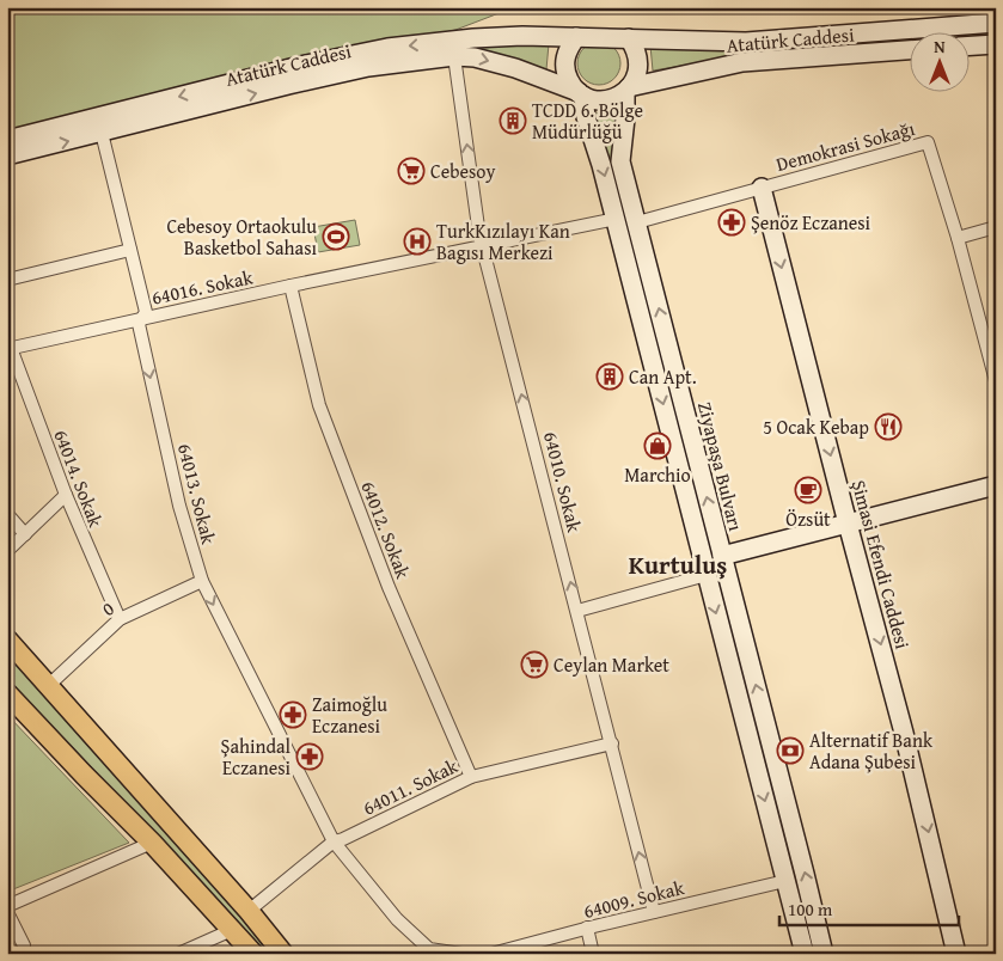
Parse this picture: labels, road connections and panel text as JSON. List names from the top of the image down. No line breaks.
{"streets":{"main road":["Atatürk Caddesi","Ziyapaşa Bulvarı","Şimasi Efendi Caddesi"],"street":["Demokrasi Sokağı","64016. Sokak","64014. Sokak","64010. Sokak","64013. Sokak","64012. Sokak","0","64011. Sokak","64009. Sokak"]},"crossings":[["Atatürk Caddesi","Ziyapaşa Bulvarı"],["Atatürk Caddesi","64010. Sokak"],["Atatürk Caddesi","64013. Sokak"],["Demokrasi Sokağı","Ziyapaşa Bulvarı"],["Demokrasi Sokağı","Şimasi Efendi Caddesi"],["64016. Sokak","64014. Sokak"],["64016. Sokak","64010. Sokak"],["64016. Sokak","64013. Sokak"],["64016. Sokak","64012. Sokak"],["64014. Sokak","0"],["64010. Sokak","64011. Sokak"],["64010. Sokak","64009. Sokak"],["64013. Sokak","0"],["64013. Sokak","64011. Sokak"],["64012. Sokak","64011. Sokak"]],"one_way":["64010. Sokak","64013. Sokak"],"districts":["Kurtuluş"],"places":{"building":["TCDD 6. Bölge Müdürlüğü","Can Apt."],"supermarket":["Cebesoy","Ceylan Market"],"pharmacy":["Şenöz Eczanesi","Zaimoğlu Eczanesi","Şahindal Eczanesi"],"sports":["Cebesoy Ortaokulu Basketbol Sahası"],"hospital":["TurkKızılayı Kan Bagısı Merkezi"],"restaurant":["5 Ocak Kebap"],"shop":["Marchio"],"cafe":["Özsüt"],"bank":["Alternatif Bank Adana Şubesi"]},"scale_bar":"100 m","north":"top"}
